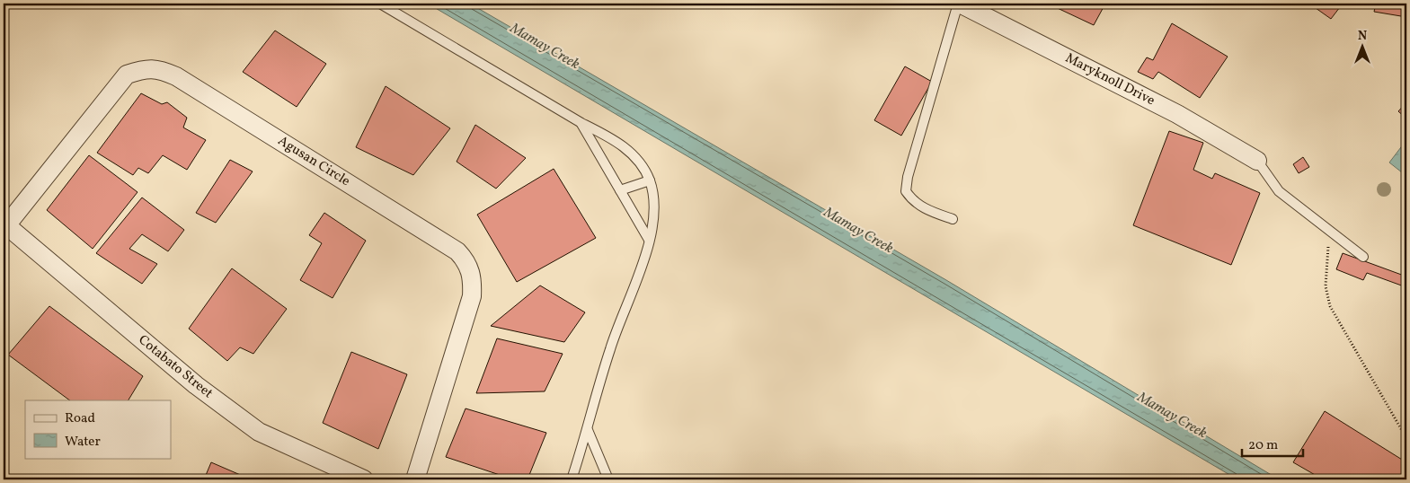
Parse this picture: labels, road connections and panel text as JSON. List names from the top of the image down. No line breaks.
{"streets":{"street":["Maryknoll Drive","Agusan Circle","Cotabato Street"]},"crossings":[["Agusan Circle","Cotabato Street"]],"water":["Mamay Creek"],"legend":["Road","Water"],"scale_bar":"20 m","north":"top"}
